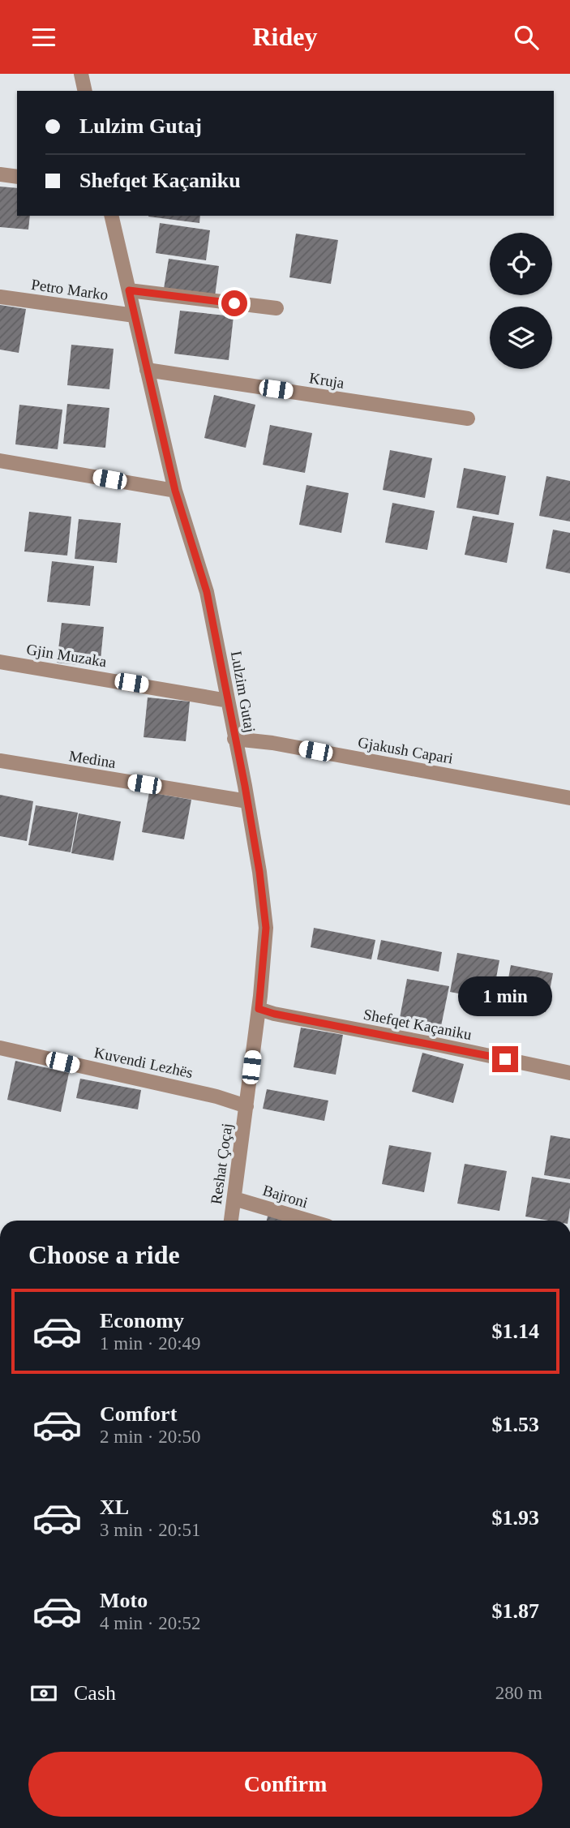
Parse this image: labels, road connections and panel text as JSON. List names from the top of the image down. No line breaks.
{"streets":{"street":["Petro Marko","Kruja","Gjin Muzaka","Lulzim Gutaj","Gjakush Capari","Medina","Shefqet Kaçaniku","Kuvendi Lezhës","Reshat Çoçaj","Bajroni"]},"crossings":[["Petro Marko","Lulzim Gutaj"],["Kruja","Lulzim Gutaj"],["Gjin Muzaka","Lulzim Gutaj"],["Lulzim Gutaj","Gjakush Capari"],["Lulzim Gutaj","Medina"],["Lulzim Gutaj","Shefqet Kaçaniku"],["Lulzim Gutaj","Kuvendi Lezhës"],["Lulzim Gutaj","Reshat Çoçaj"],["Kuvendi Lezhës","Reshat Çoçaj"],["Reshat Çoçaj","Bajroni"]],"page":{"header":"Ridey","banner":["Lulzim Gutaj","Shefqet Kaçaniku"],"bubble":"1 min","heading":"Choose a ride","list":[{"name":"Economy","note":"1 min · 20:49","value":"$1.14"},{"name":"Comfort","note":"2 min · 20:50","value":"$1.53"},{"name":"XL","note":"3 min · 20:51","value":"$1.93"},{"name":"Moto","note":"4 min · 20:52","value":"$1.87"}],"pay":["Cash","280 m"],"buttons":"Confirm"}}
